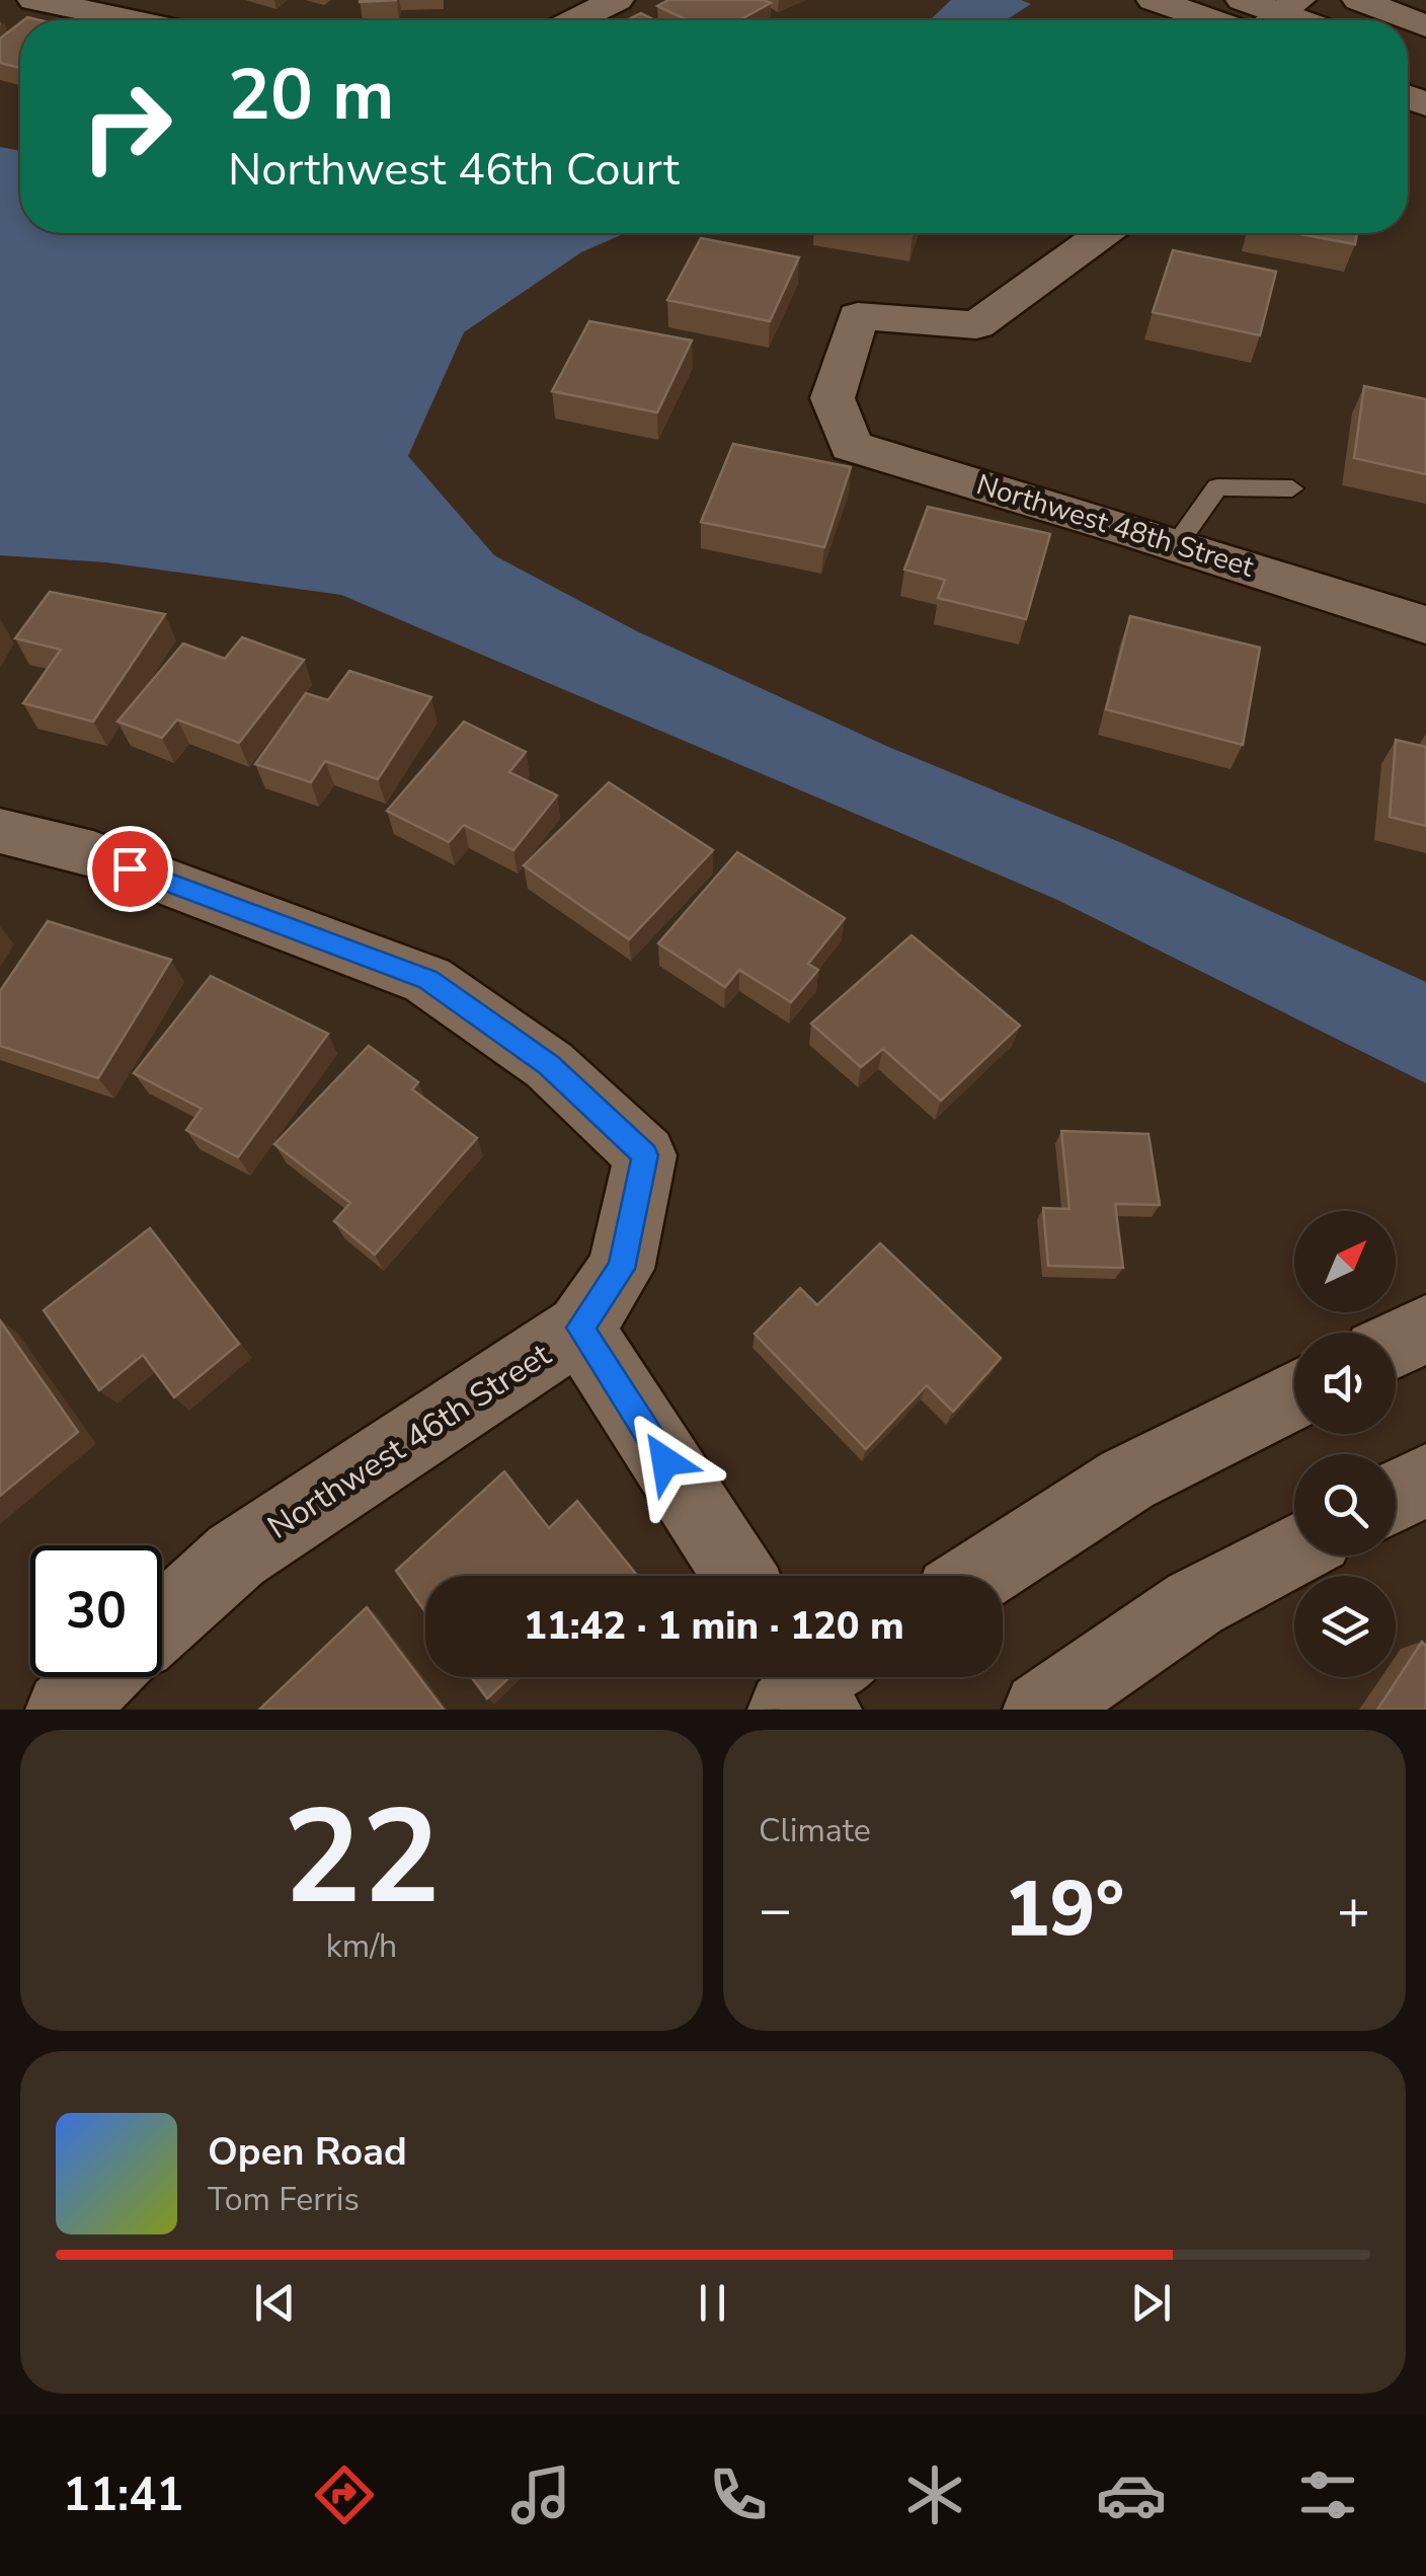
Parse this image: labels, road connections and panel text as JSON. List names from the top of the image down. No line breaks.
{"streets":{"street":["Northwest 48th Street","Northwest 46th Street"]},"north":"top right","page":{"turn":["20 m","Northwest 46th Court"],"limit":"30","trip":"11:42 · 1 min · 120 m","tile":[["22","km/h"],"Climate"],"heat":["−","19°","+"],"song":["Open Road","Tom Ferris"],"tabs":"11:41"}}
